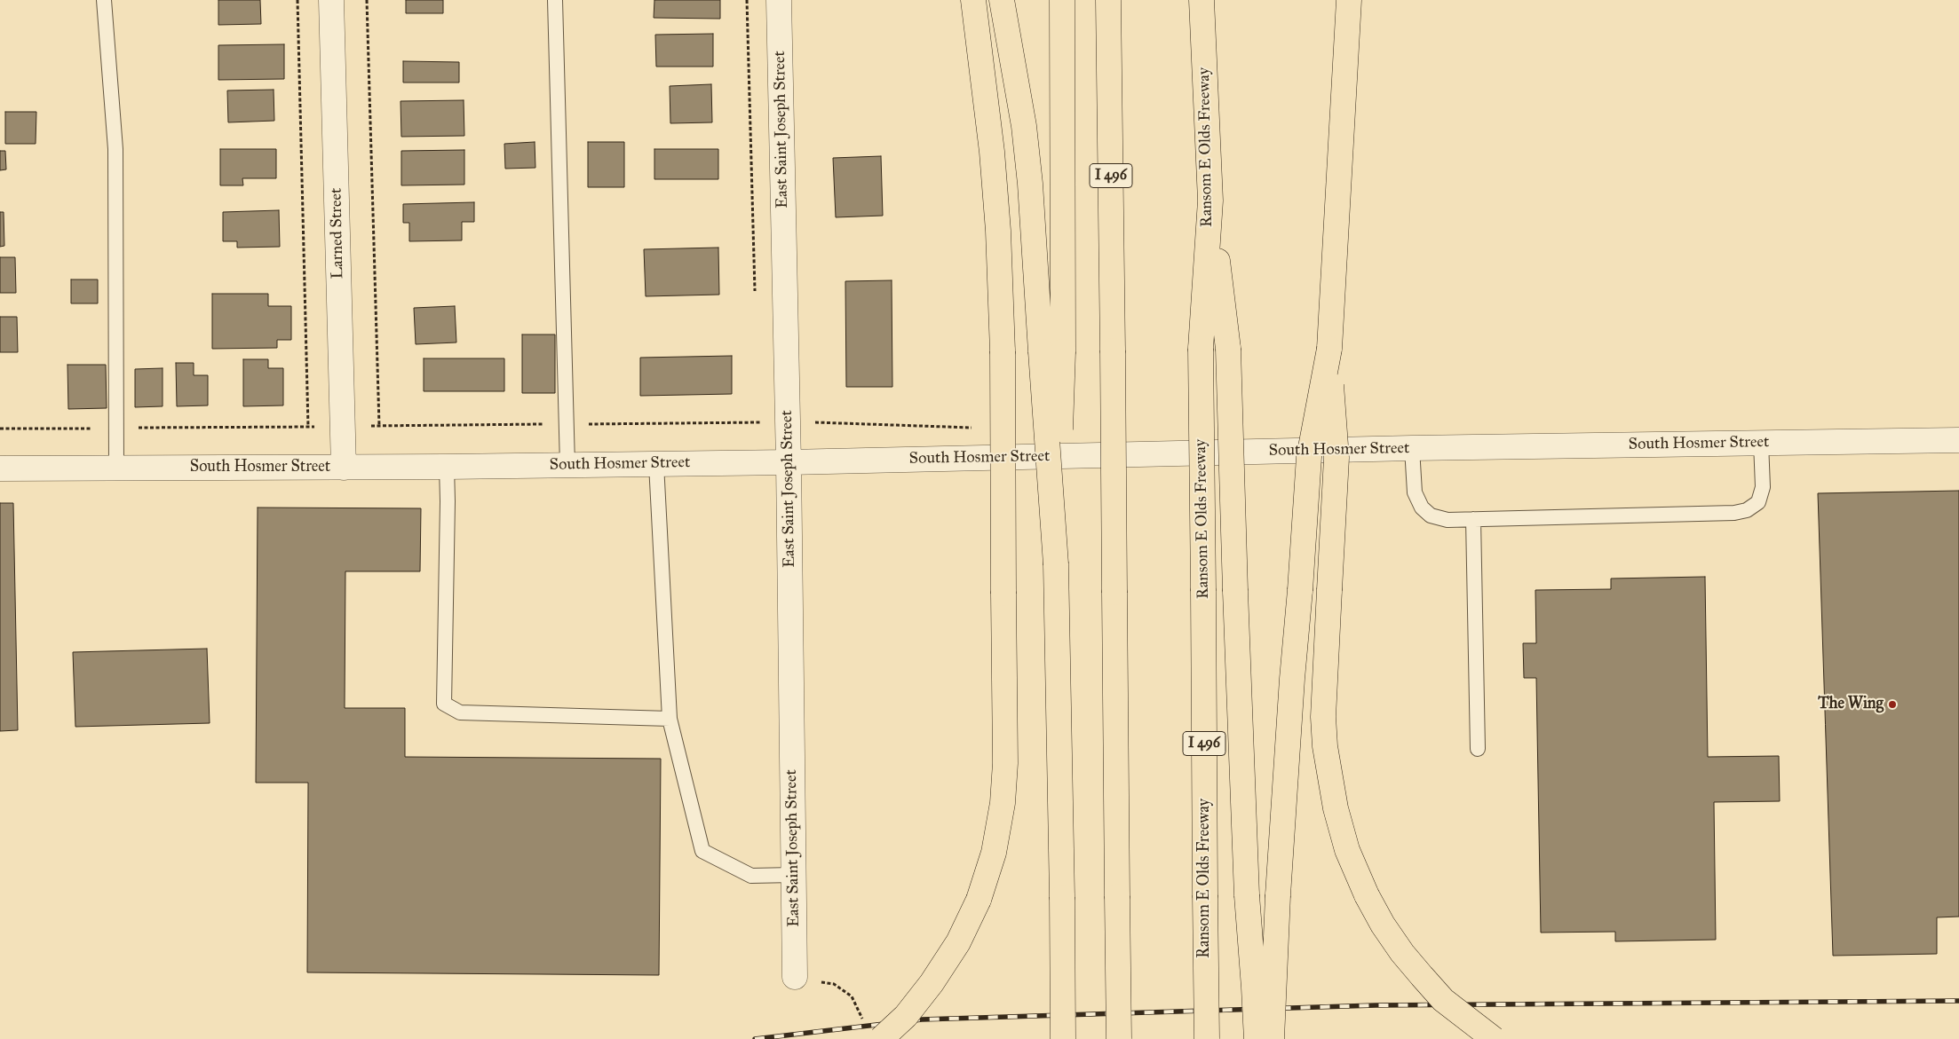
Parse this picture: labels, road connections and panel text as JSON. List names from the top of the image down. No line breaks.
{"streets":{"highway":["Ransom E Olds Freeway","I 496"],"street":["East Saint Joseph Street","Larned Street","South Hosmer Street"]},"crossings":[["East Saint Joseph Street","South Hosmer Street"],["Larned Street","South Hosmer Street"]],"places":["The Wing"]}
